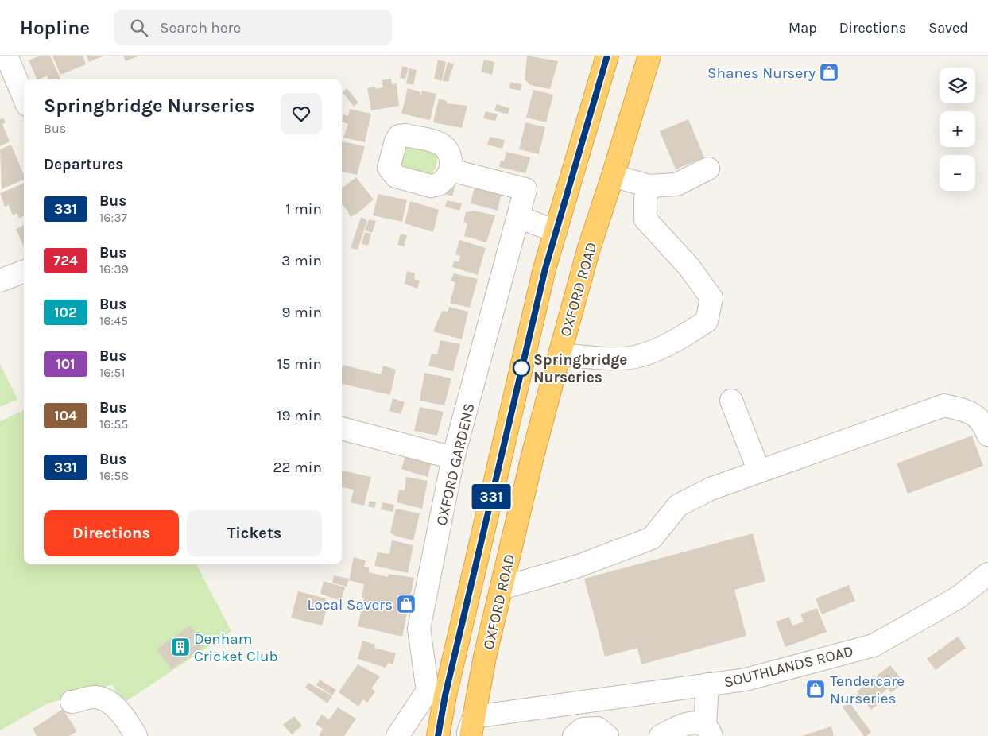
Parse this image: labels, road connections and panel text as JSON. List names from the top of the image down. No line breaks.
{"streets":{"highway":["OXFORD ROAD"],"street":["OXFORD GARDENS","SOUTHLANDS ROAD"]},"crossings":[["OXFORD ROAD","OXFORD GARDENS"],["OXFORD ROAD","SOUTHLANDS ROAD"]],"places":{"shop":["Shanes Nursery","Local Savers","Tendercare Nurseries"],"other":["Springbridge Nurseries"],"building":["Denham Cricket Club"]},"lines":["bus line 331"],"page":{"header":"Hopline","search":"Search here","nav":["Map","Directions","Saved"],"on_map":"331","map_buttons":["+","−"],"heading":[["Springbridge Nurseries","Bus"],"Departures"],"list":[{"mark":"331","name":"Bus","note":"16:37","value":"1 min"},{"mark":"724","name":"Bus","note":"16:39","value":"3 min"},{"mark":"102","name":"Bus","note":"16:45","value":"9 min"},{"mark":"101","name":"Bus","note":"16:51","value":"15 min"},{"mark":"104","name":"Bus","note":"16:55","value":"19 min"},{"mark":"331","name":"Bus","note":"16:58","value":"22 min"}],"buttons":["Directions","Tickets"]}}
